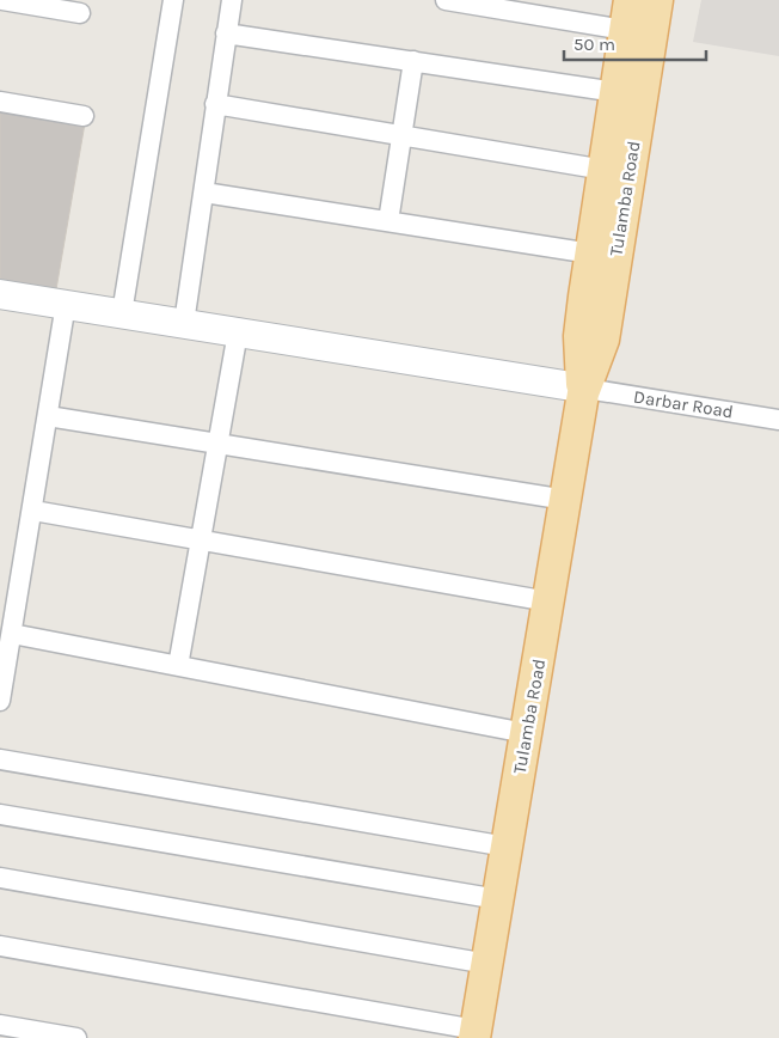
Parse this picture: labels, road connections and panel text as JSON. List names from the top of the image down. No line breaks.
{"streets":{"main road":["Tulamba Road"],"street":["Darbar Road"]},"crossings":[["Tulamba Road","Darbar Road"]],"scale_bar":"50 m"}
